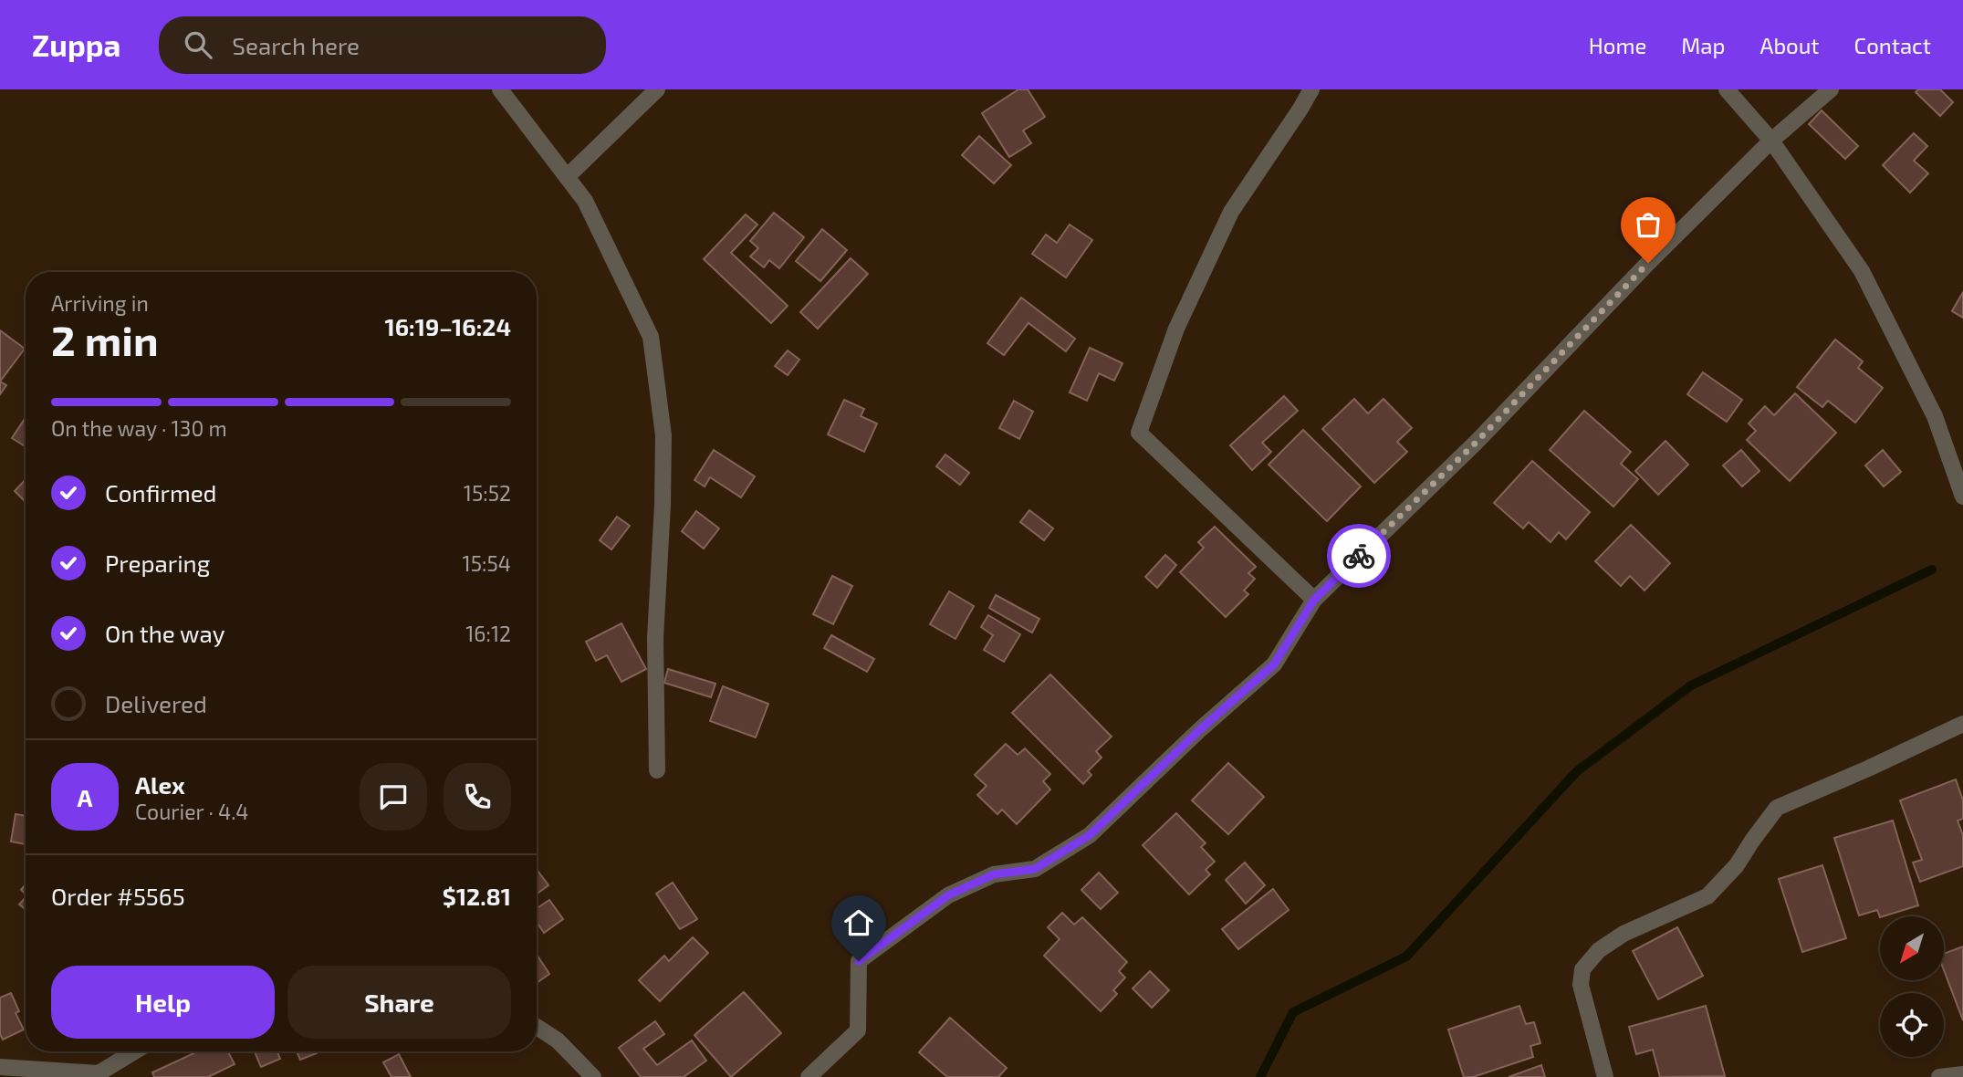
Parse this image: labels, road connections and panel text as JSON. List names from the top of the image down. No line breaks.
{"north":"bottom left","page":{"header":"Zuppa","search":"Search here","nav":["Home","Map","About","Contact"],"heading":["2 min","Arriving in","16:19–16:24"],"panel":["Alex","Courier · 4.4","Order #5565","$12.81"],"bar":"On the way · 130 m","list":[["Confirmed","15:52"],["Preparing","15:54"],["On the way","16:12"],"Delivered"],"round":"A","buttons":["Help","Share"]}}
